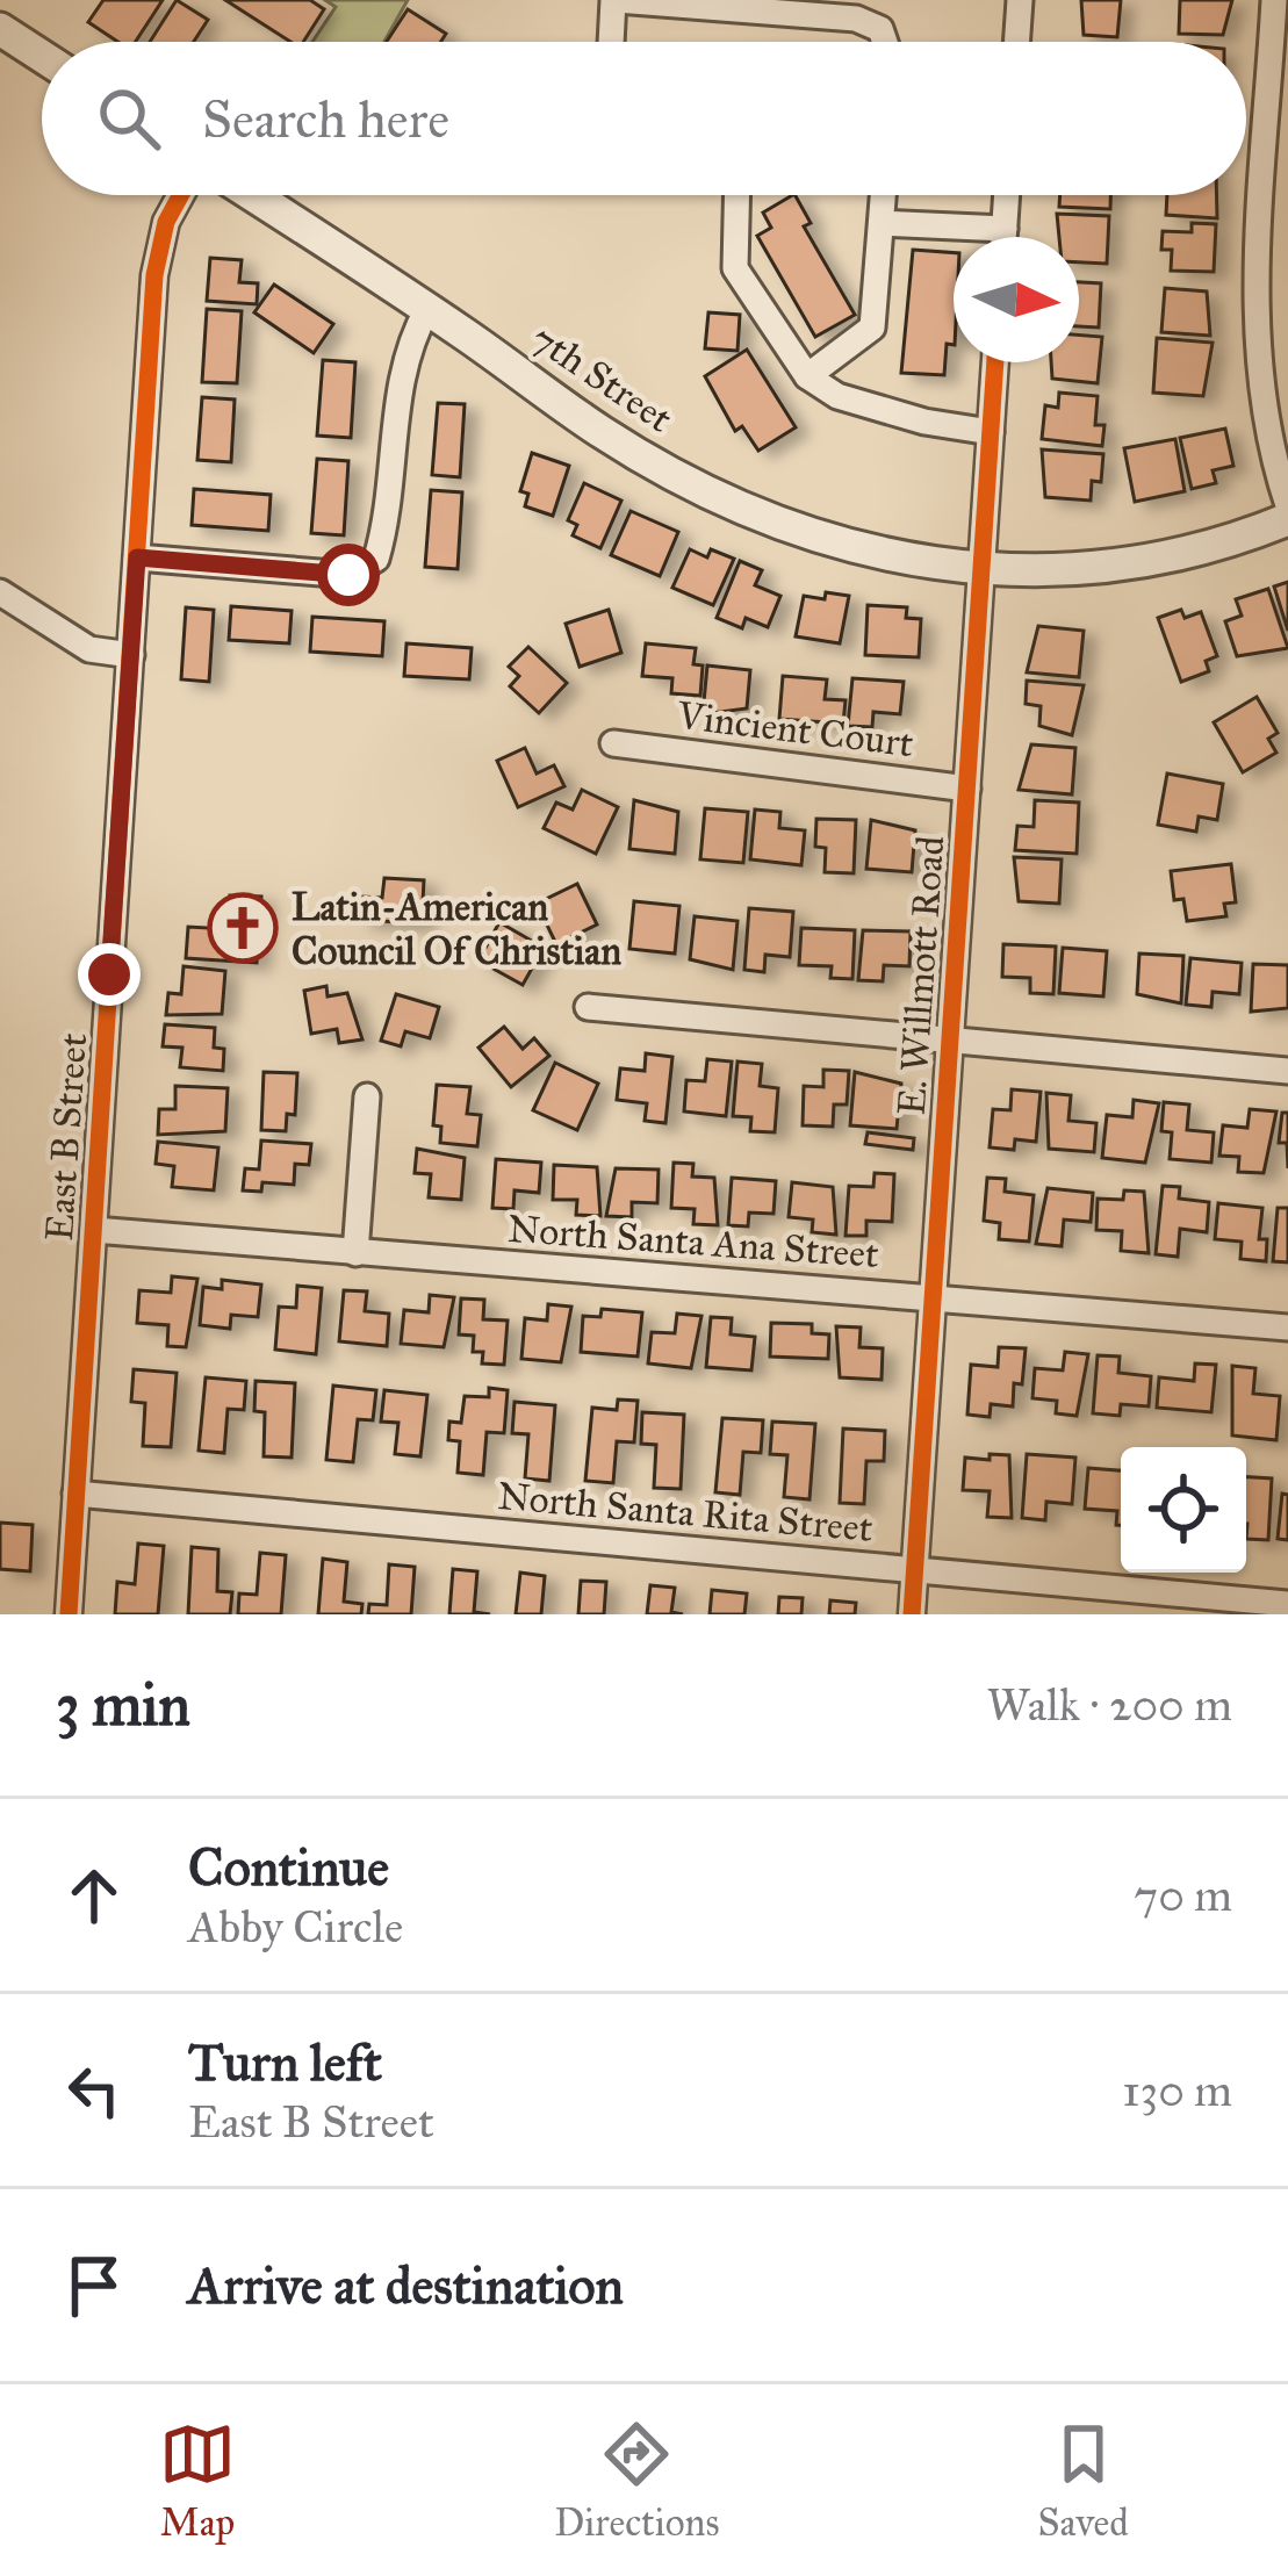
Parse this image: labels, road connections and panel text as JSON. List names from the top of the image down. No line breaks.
{"streets":{"street":["7th Street","Vincient Court","E. Willmott Road","East B Street","North Santa Ana Street","North Santa Rita Street"]},"crossings":[["7th Street","E. Willmott Road"],["Vincient Court","E. Willmott Road"],["E. Willmott Road","North Santa Ana Street"],["E. Willmott Road","North Santa Rita Street"],["East B Street","North Santa Ana Street"],["East B Street","North Santa Rita Street"]],"places":{"church":["Latin-American Council Of Christian"]},"north":"right","page":{"search":"Search here","heading":["3 min","Walk · 200 m"],"list":[["Continue","Abby Circle","70 m"],["Turn left","East B Street","130 m"],"Arrive at destination"],"nav":["Map","Directions","Saved"]}}
